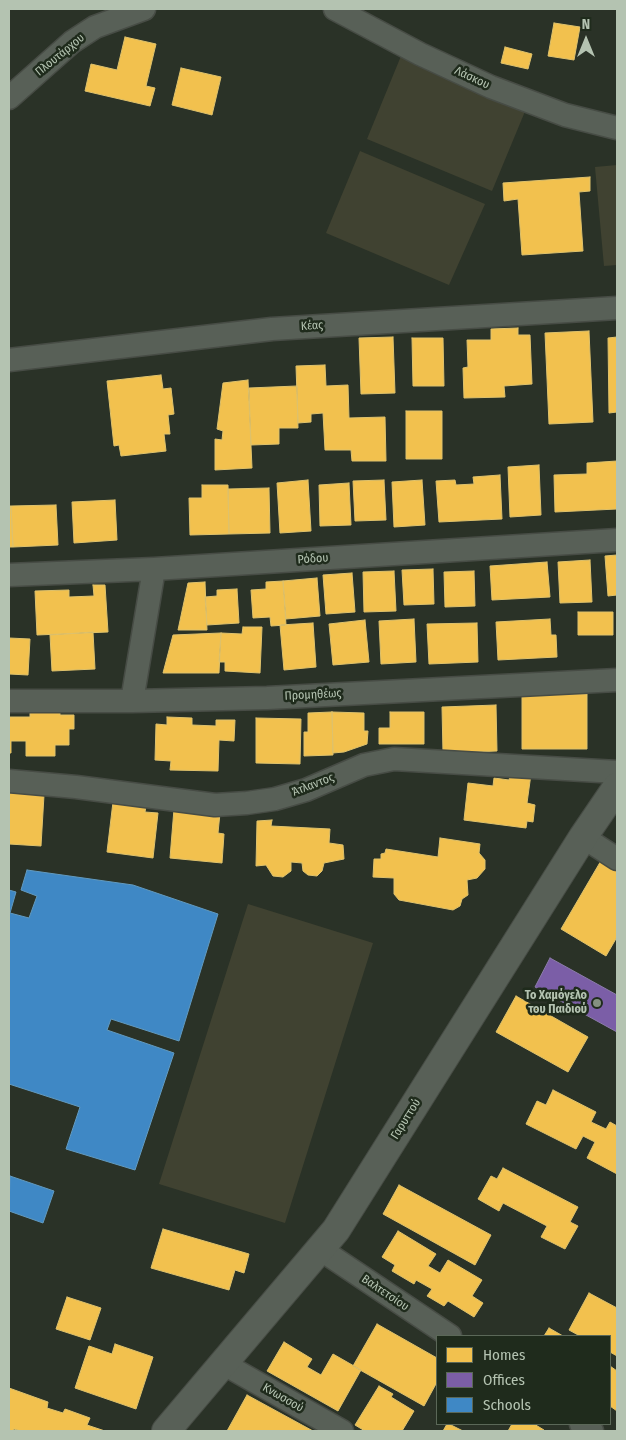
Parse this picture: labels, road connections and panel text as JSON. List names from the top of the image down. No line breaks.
{"streets":{"street":["Πλουτάρχου","Λάσκου","Κέας","Ρόδου","Προμηθέως","Άτλαντος","Γαρυττού","Βαλτετσίου","Κνωσσού"]},"crossings":[["Γαρυττού","Βαλτετσίου"],["Γαρυττού","Κνωσσού"]],"places":["Το Χαμόγελο του Παιδιού"],"legend":["Homes","Offices","Schools"],"north":"top"}
